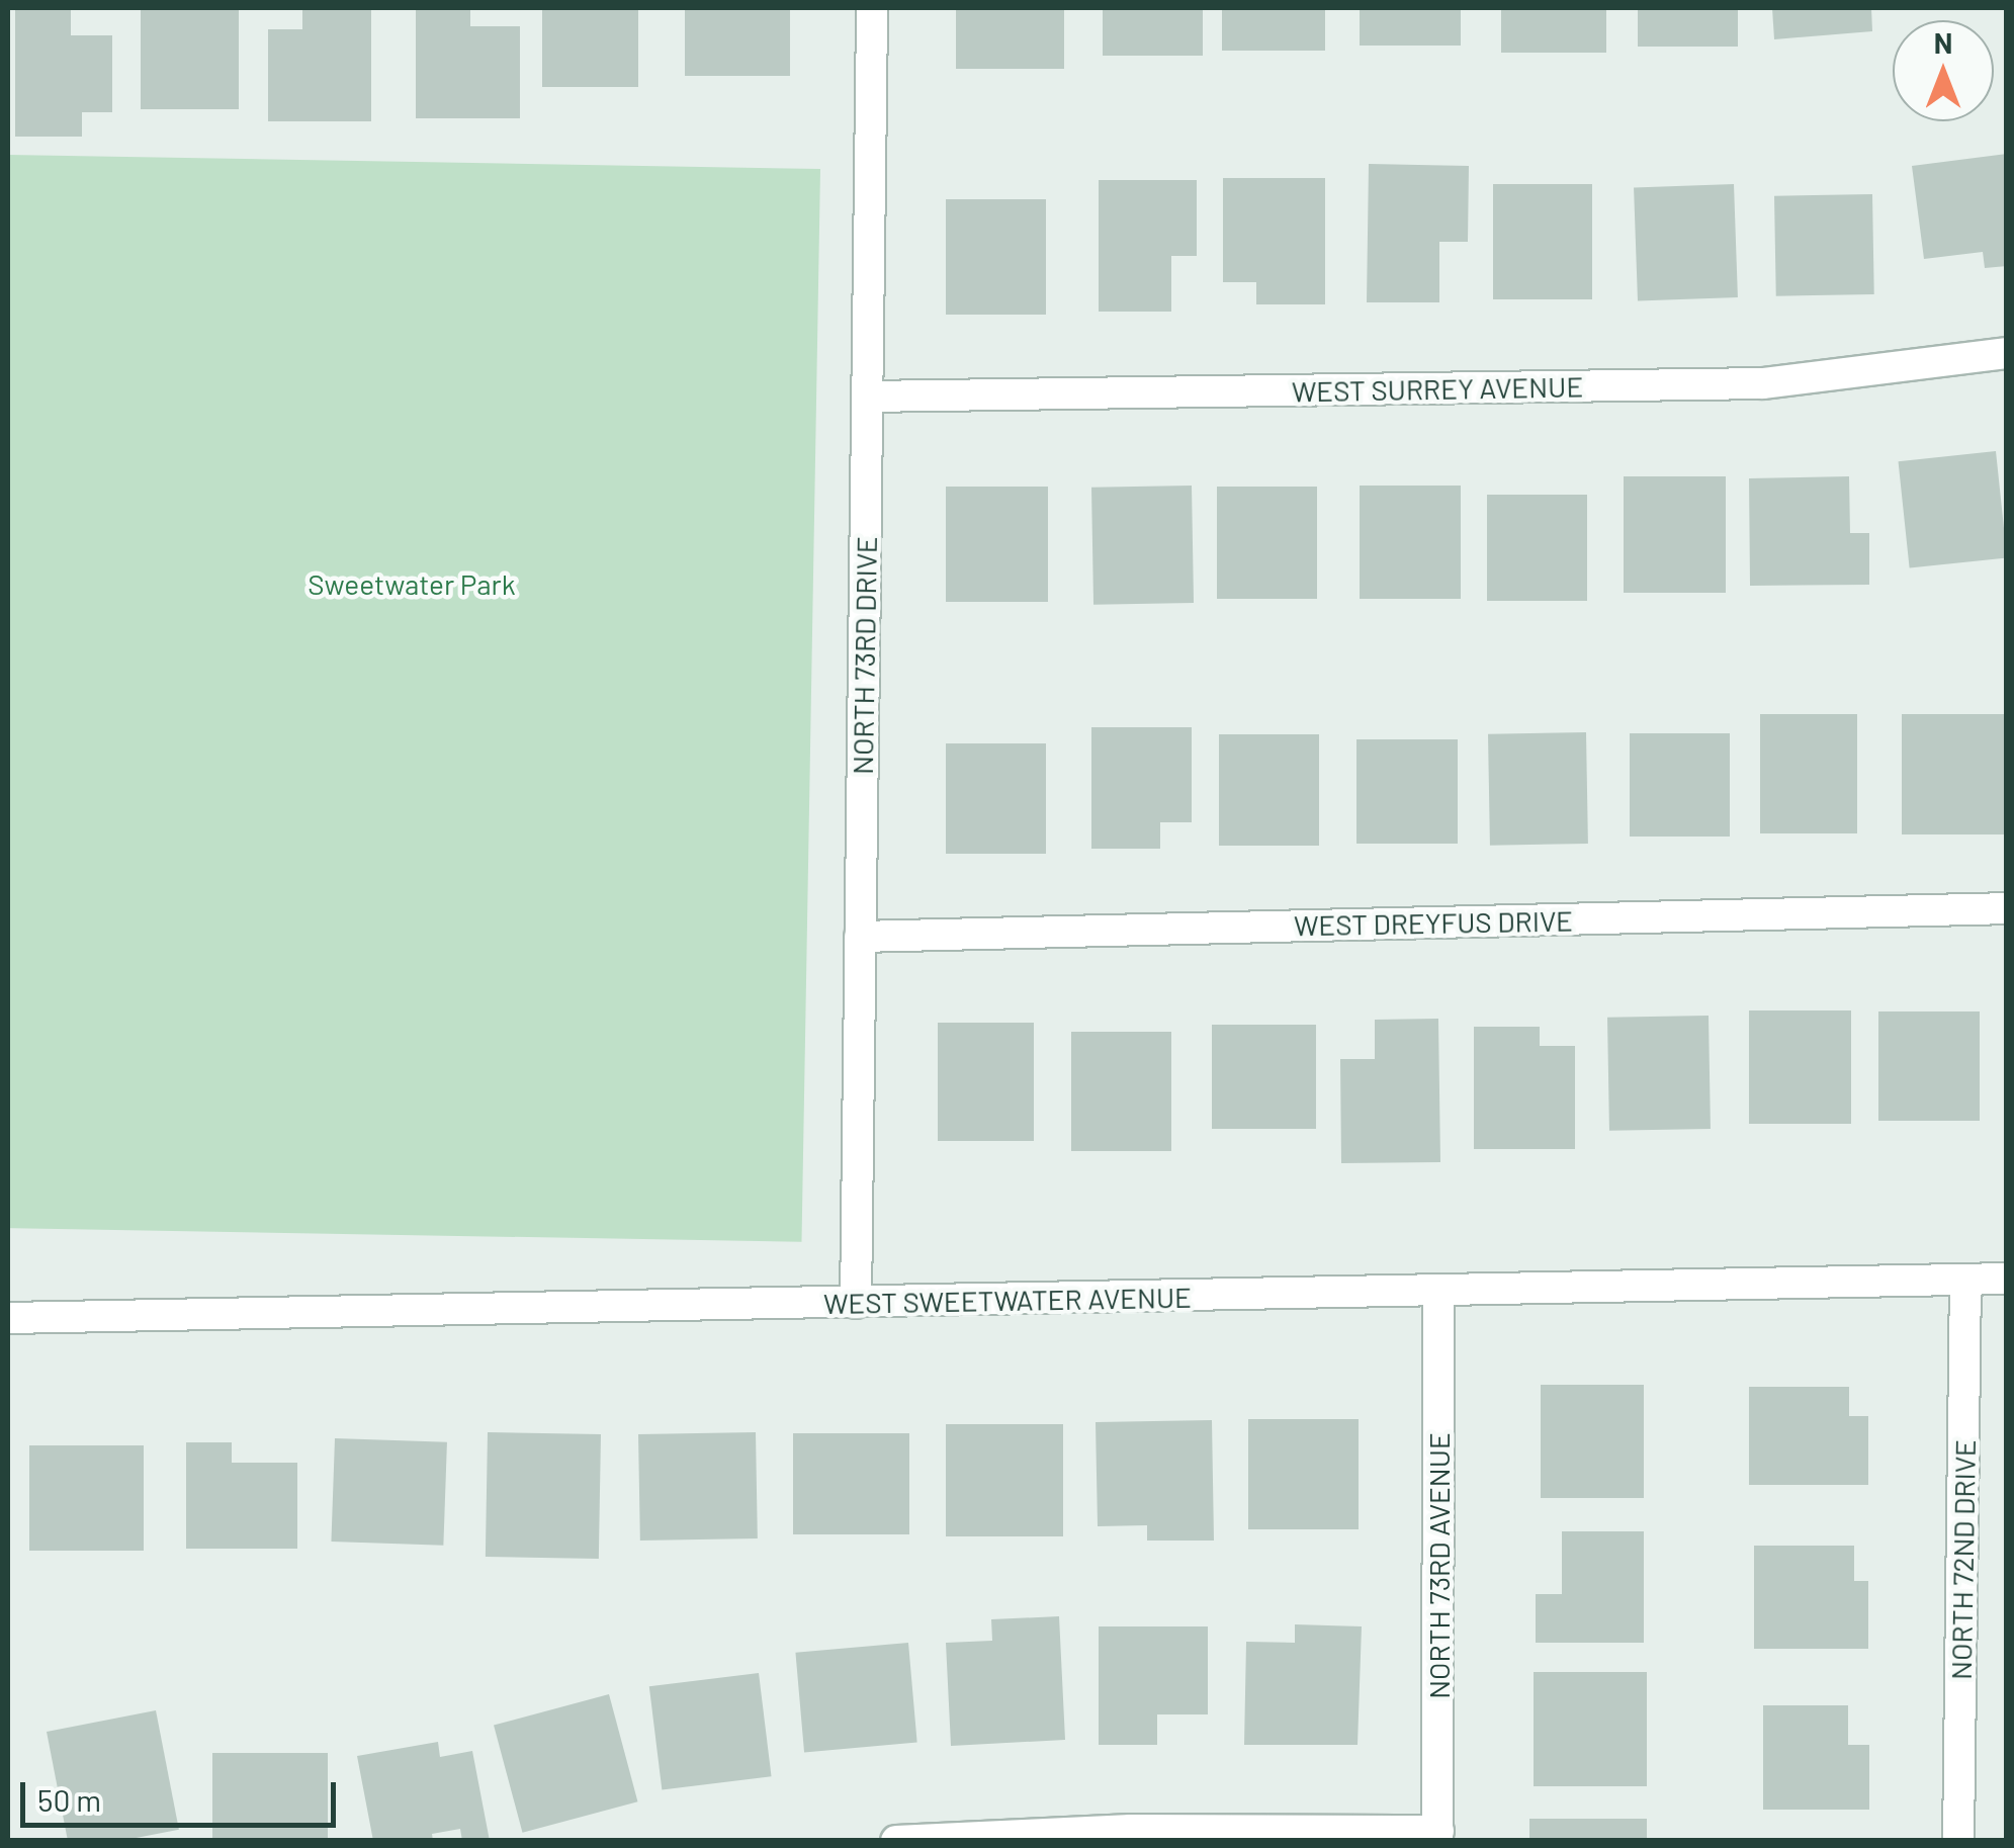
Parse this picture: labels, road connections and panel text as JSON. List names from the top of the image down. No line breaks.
{"streets":{"street":["WEST SURREY AVENUE","NORTH 73RD DRIVE","WEST DREYFUS DRIVE","WEST SWEETWATER AVENUE","NORTH 72ND DRIVE","NORTH 73RD AVENUE"]},"crossings":[["WEST SURREY AVENUE","NORTH 73RD DRIVE"],["NORTH 73RD DRIVE","WEST DREYFUS DRIVE"],["NORTH 73RD DRIVE","WEST SWEETWATER AVENUE"],["WEST SWEETWATER AVENUE","NORTH 72ND DRIVE"],["WEST SWEETWATER AVENUE","NORTH 73RD AVENUE"]],"parks":["Sweetwater Park"],"scale_bar":"50 m","north":"top"}
